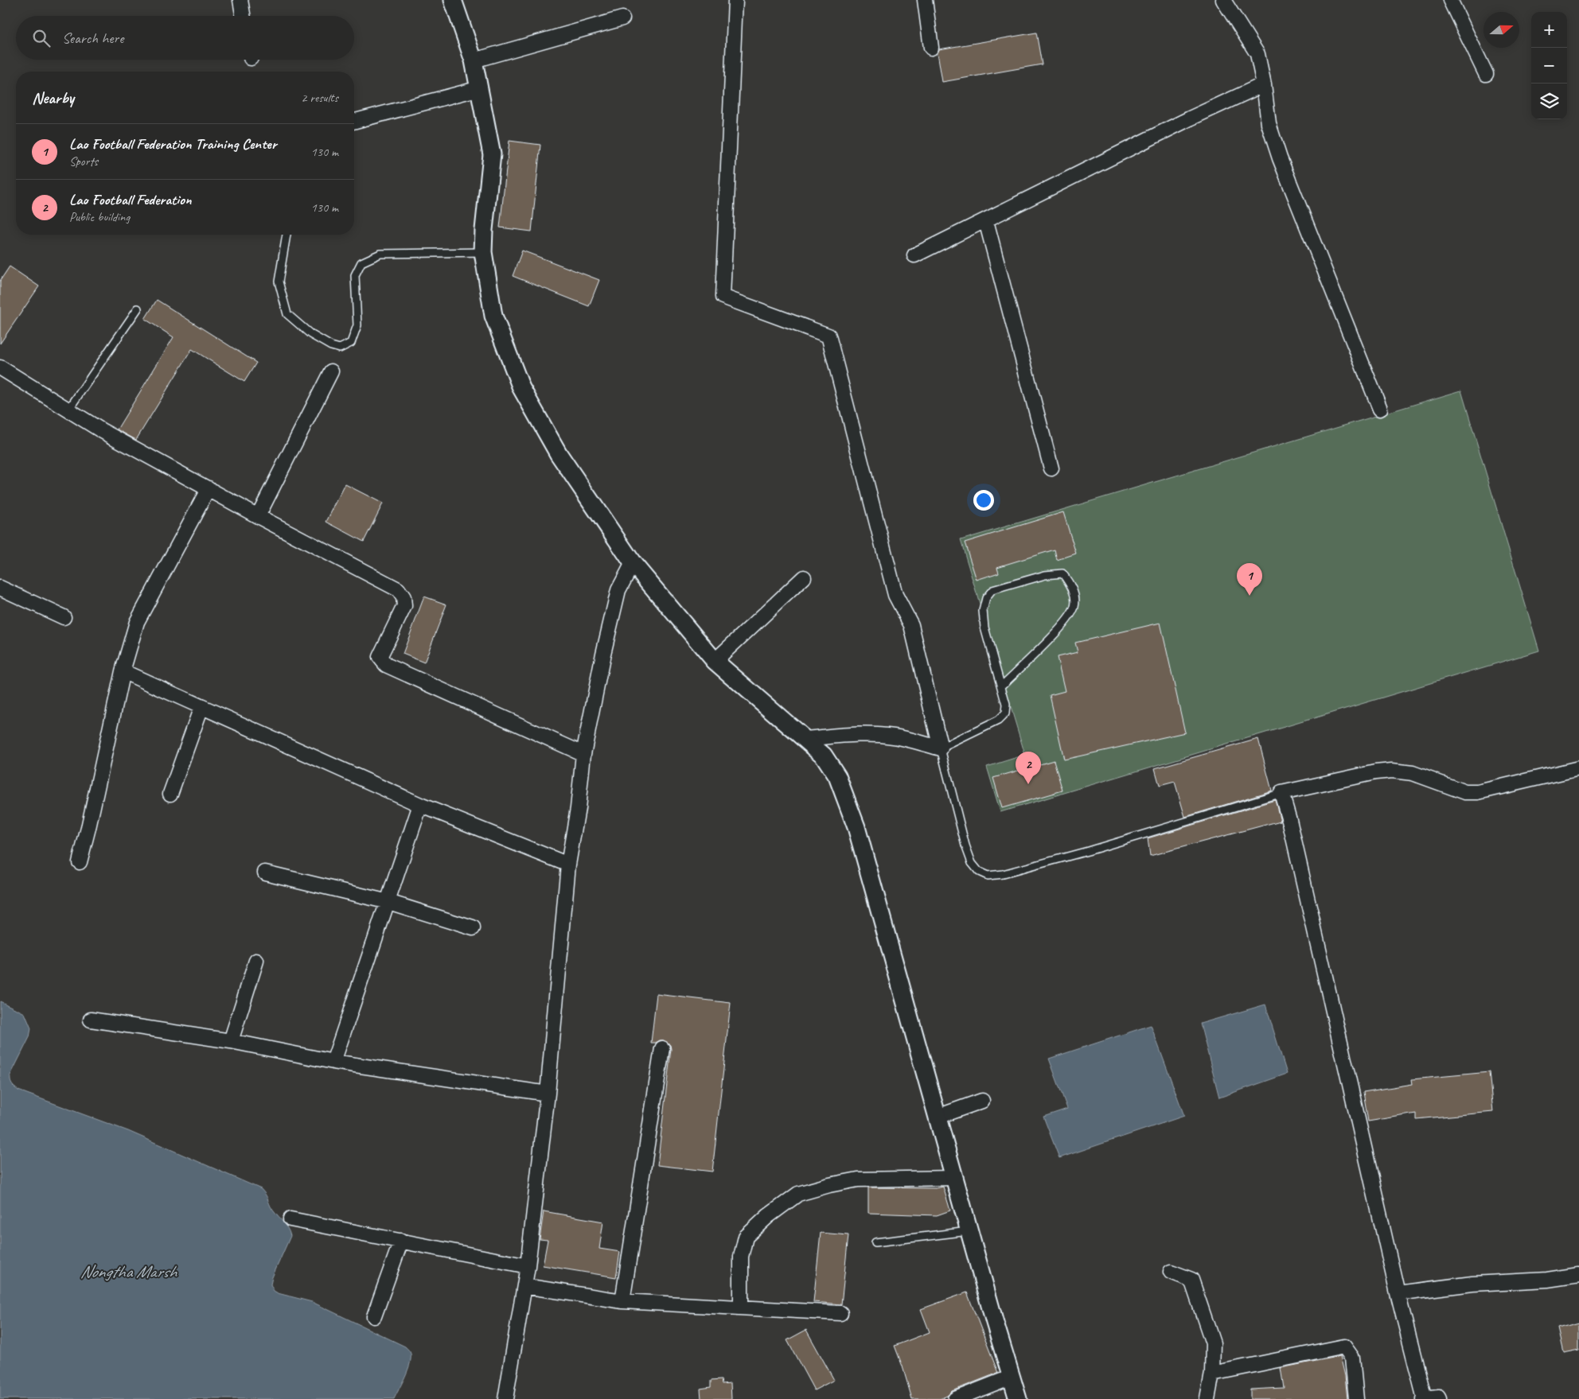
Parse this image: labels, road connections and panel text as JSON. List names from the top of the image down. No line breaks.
{"water":["Nongtha Marsh"],"north":"right","page":{"map_buttons":["+","−"],"search":"Search here","heading":["Nearby","2 results"],"list":[{"mark":"1","name":"Lao Football Federation Training Center","note":"Sports","value":"130 m"},{"mark":"2","name":"Lao Football Federation","note":"Public building","value":"130 m"}],"pins":["1","2"]}}
